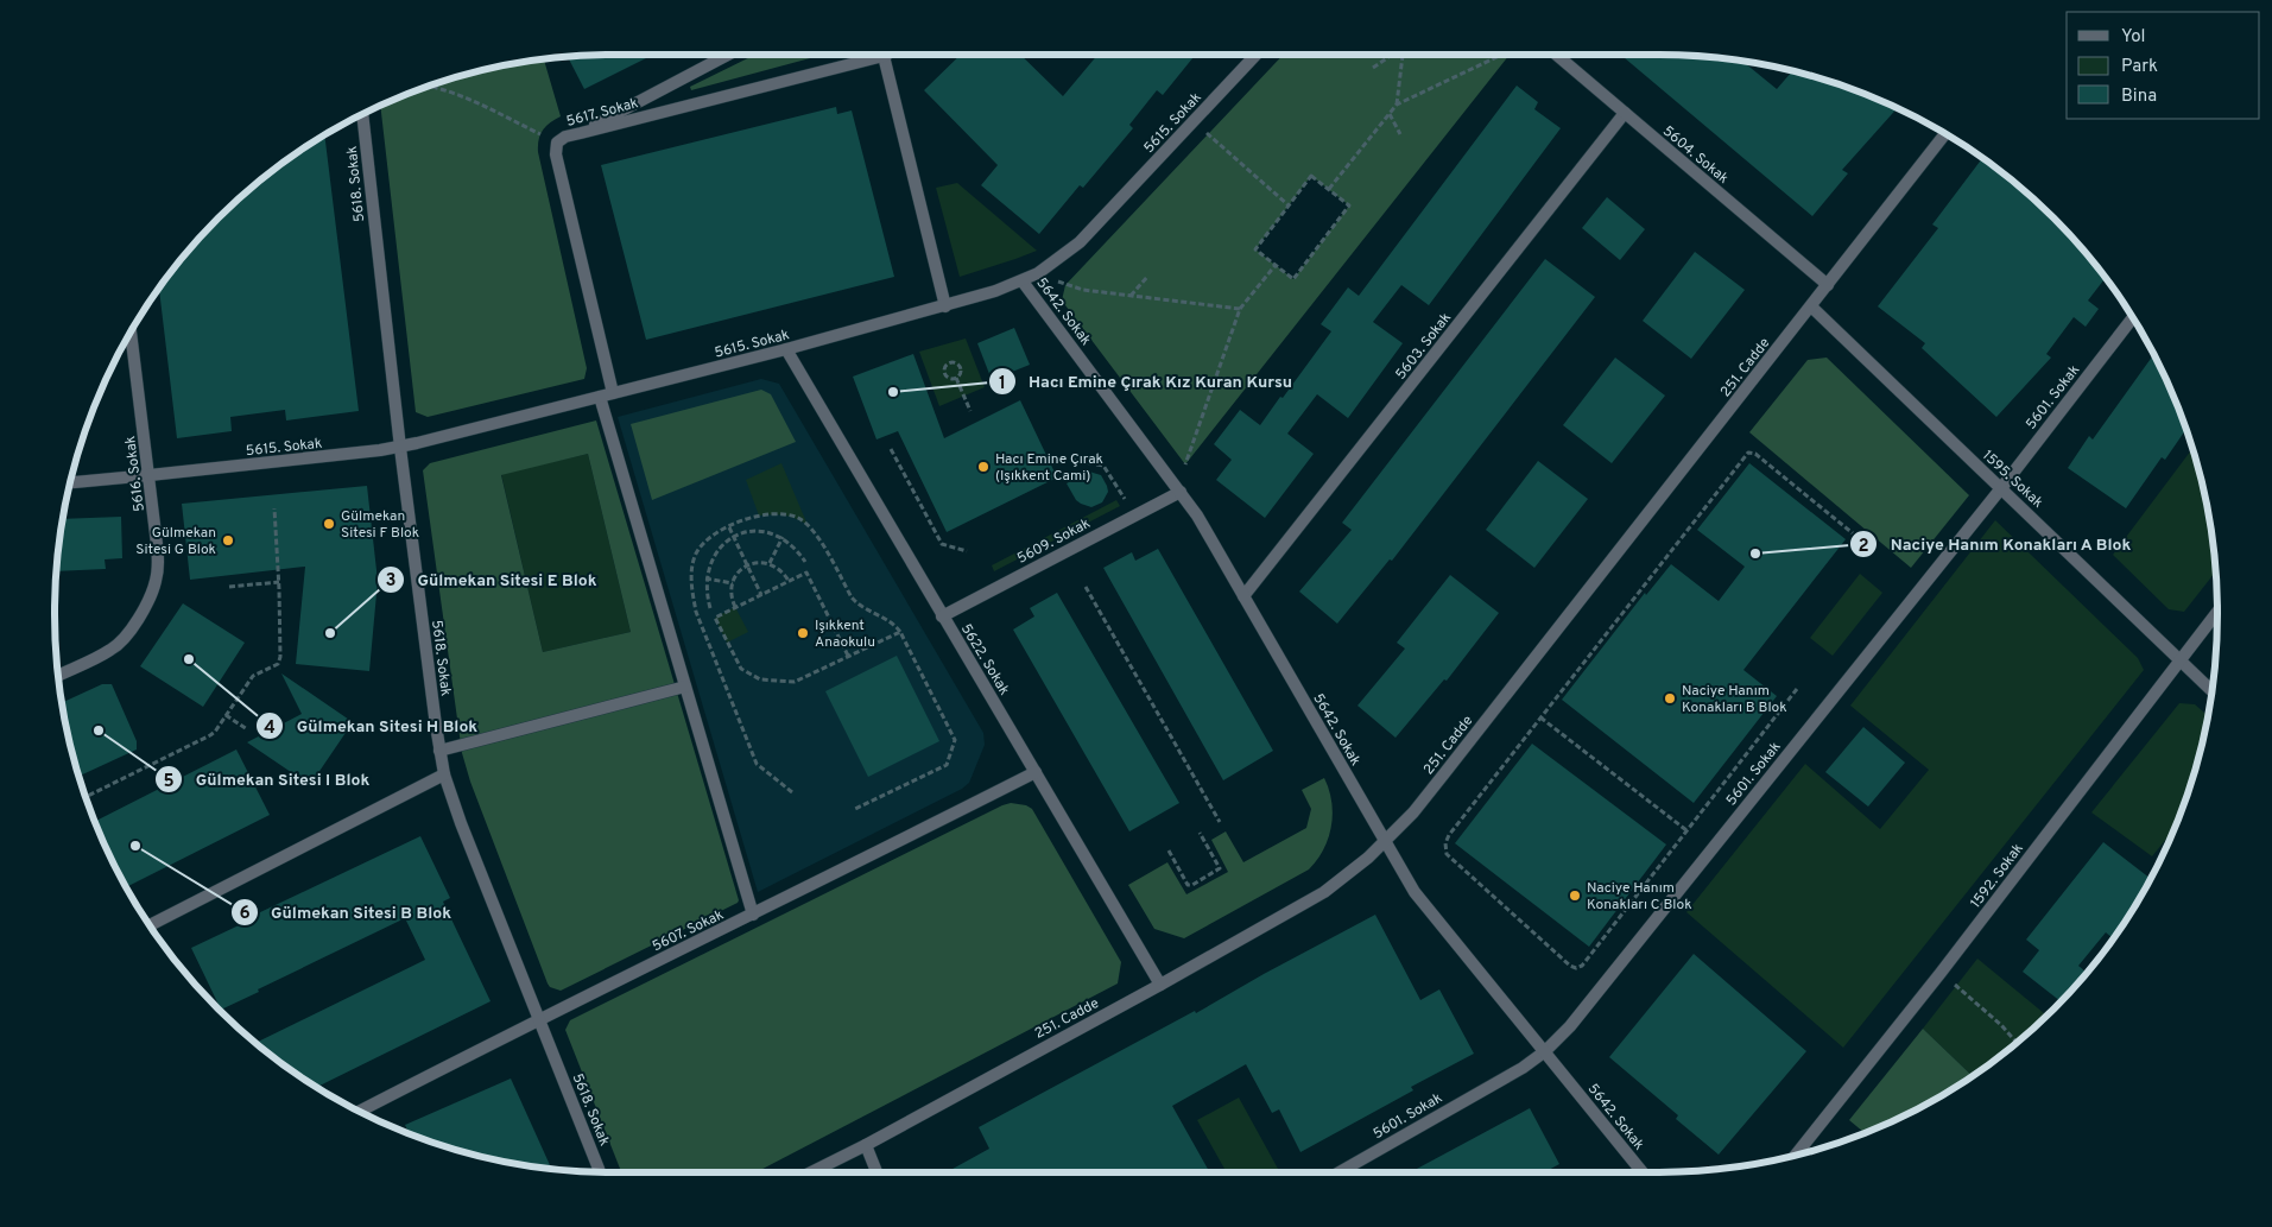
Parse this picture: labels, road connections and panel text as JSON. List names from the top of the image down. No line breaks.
{"streets":{"street":["5617. Sokak","5615. Sokak","5604. Sokak","5618. Sokak","5642. Sokak","5603. Sokak","251. Cadde","5601. Sokak","5616. Sokak","1595. Sokak","5609. Sokak","5622. Sokak","1592. Sokak","5607. Sokak"]},"crossings":[["5617. Sokak","5615. Sokak"],["5615. Sokak","5618. Sokak"],["5615. Sokak","5642. Sokak"],["5615. Sokak","5616. Sokak"],["5615. Sokak","5622. Sokak"],["5604. Sokak","5603. Sokak"],["5604. Sokak","251. Cadde"],["5618. Sokak","5607. Sokak"],["5642. Sokak","5603. Sokak"],["5642. Sokak","251. Cadde"],["5642. Sokak","5601. Sokak"],["5642. Sokak","5609. Sokak"],["251. Cadde","1595. Sokak"],["251. Cadde","5622. Sokak"],["5601. Sokak","1595. Sokak"],["1595. Sokak","1592. Sokak"],["5609. Sokak","5622. Sokak"],["5622. Sokak","5607. Sokak"]],"places":["Hacı Emine Çırak Kız Kuran Kursu","Hacı Emine Çırak (Işıkkent Cami)","Gülmekan Sitesi F Blok","Gülmekan Sitesi G Blok","Naciye Hanım Konakları A Blok","Gülmekan Sitesi E Blok","Işıkkent Anaokulu","Gülmekan Sitesi H Blok","Naciye Hanım Konakları B Blok","Gülmekan Sitesi I Blok","Gülmekan Sitesi B Blok","Naciye Hanım Konakları C Blok"],"legend":["Yol","Park","Bina"]}
